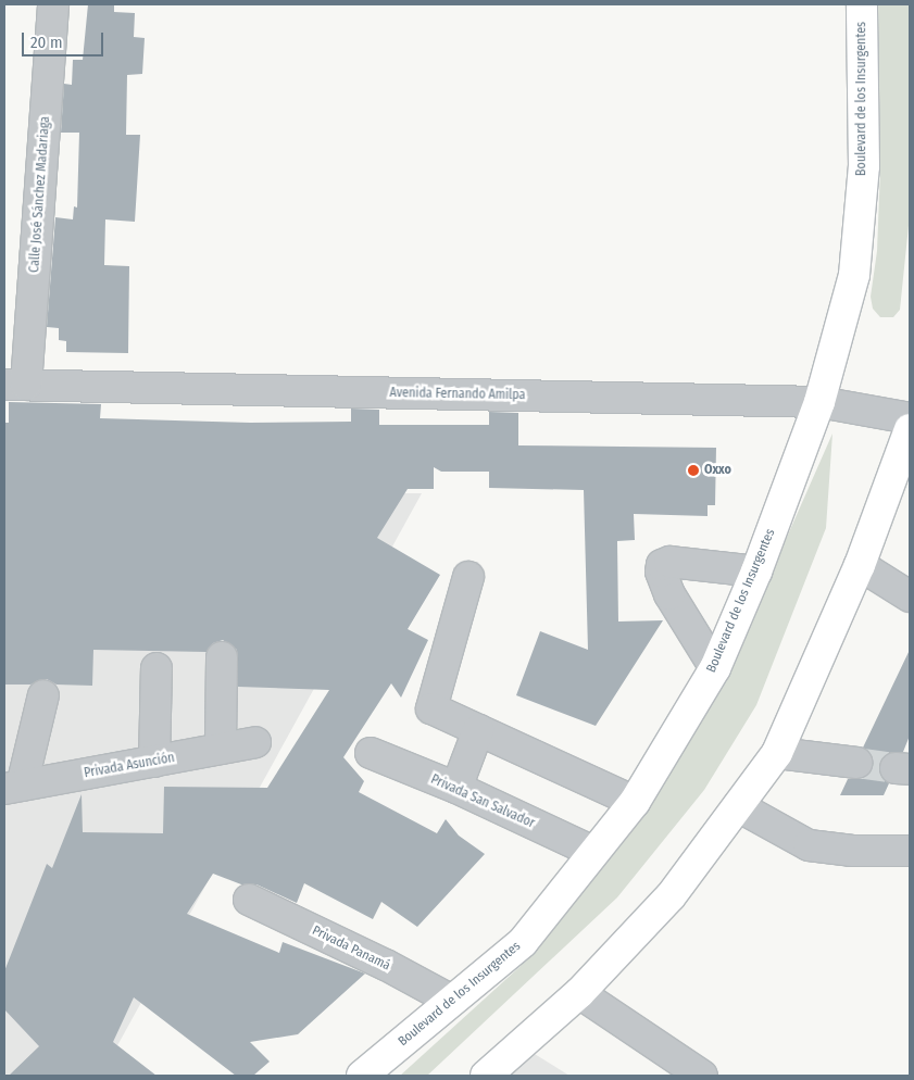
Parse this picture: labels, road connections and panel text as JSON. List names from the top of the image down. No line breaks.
{"streets":{"main road":["Boulevard de los Insurgentes"],"street":["Calle José Sánchez Madariaga","Avenida Fernando Amilpa","Privada Asunción","Privada San Salvador","Privada Panamá"]},"crossings":[["Boulevard de los Insurgentes","Avenida Fernando Amilpa"],["Boulevard de los Insurgentes","Privada San Salvador"],["Boulevard de los Insurgentes","Privada Panamá"],["Calle José Sánchez Madariaga","Avenida Fernando Amilpa"]],"places":["Oxxo"],"scale_bar":"20 m"}
